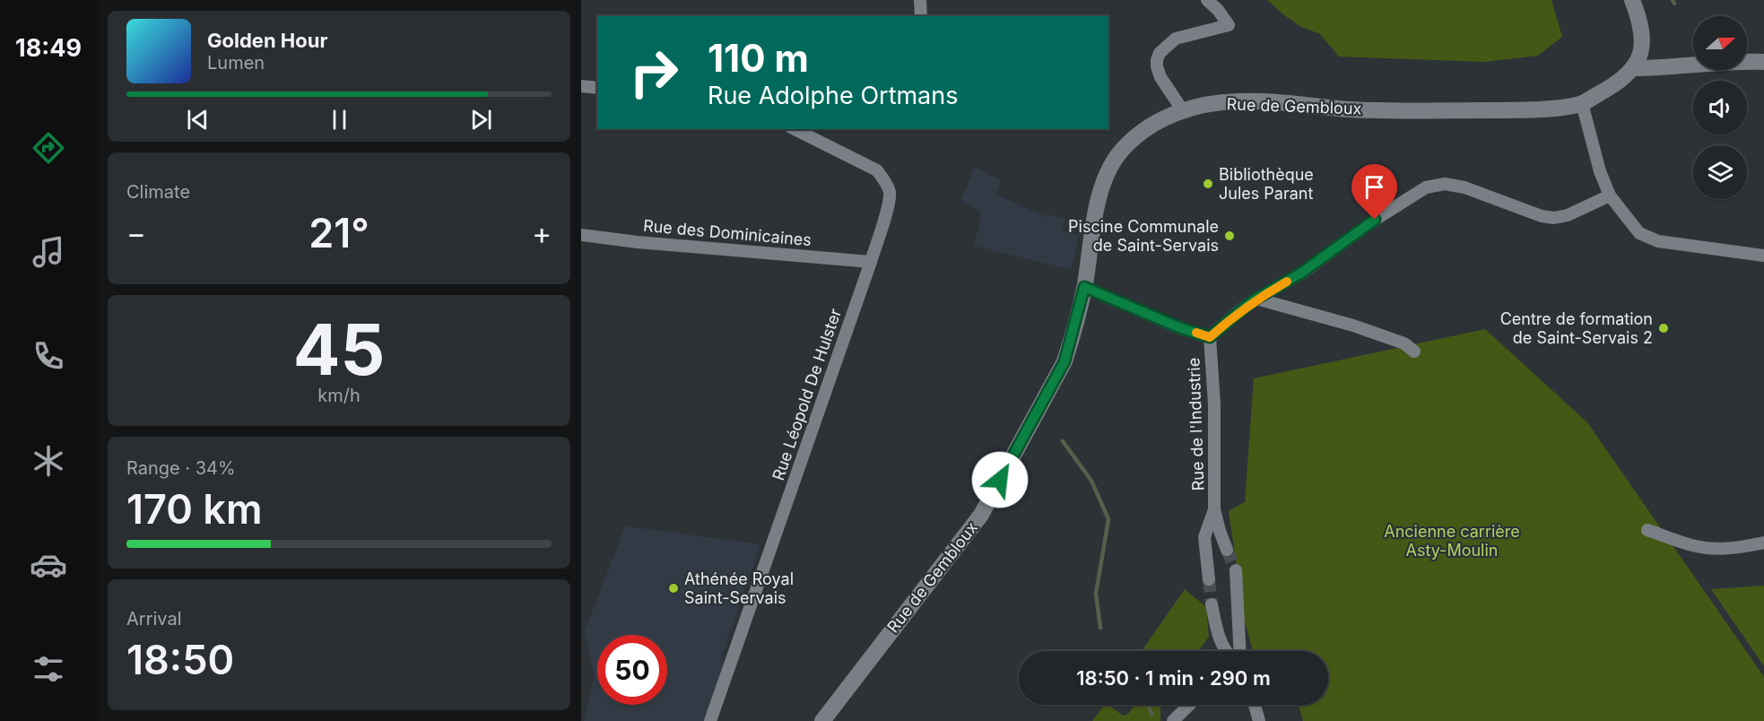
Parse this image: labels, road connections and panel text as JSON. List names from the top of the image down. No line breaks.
{"streets":{"main road":["Rue de Gembloux"],"street":["Rue des Dominicaines","Rue Léopold De Hulster","Rue de l'Industrie"]},"crossings":[["Rue des Dominicaines","Rue Léopold De Hulster"]],"parks":["Ancienne carrière Asty-Moulin"],"places":["Bibliothèque Jules Parant","Piscine Communale de Saint-Servais","Centre de formation de Saint-Servais 2","Athénée Royal Saint-Servais"],"north":"right","page":{"tabs":"18:49","turn":["110 m","Rue Adolphe Ortmans"],"song":["Golden Hour","Lumen"],"tile":["Climate",["45","km/h"],["Range · 34%","170 km"],["Arrival","18:50"]],"heat":["−","21°","+"],"limit":"50","trip":"18:50 · 1 min · 290 m"}}
